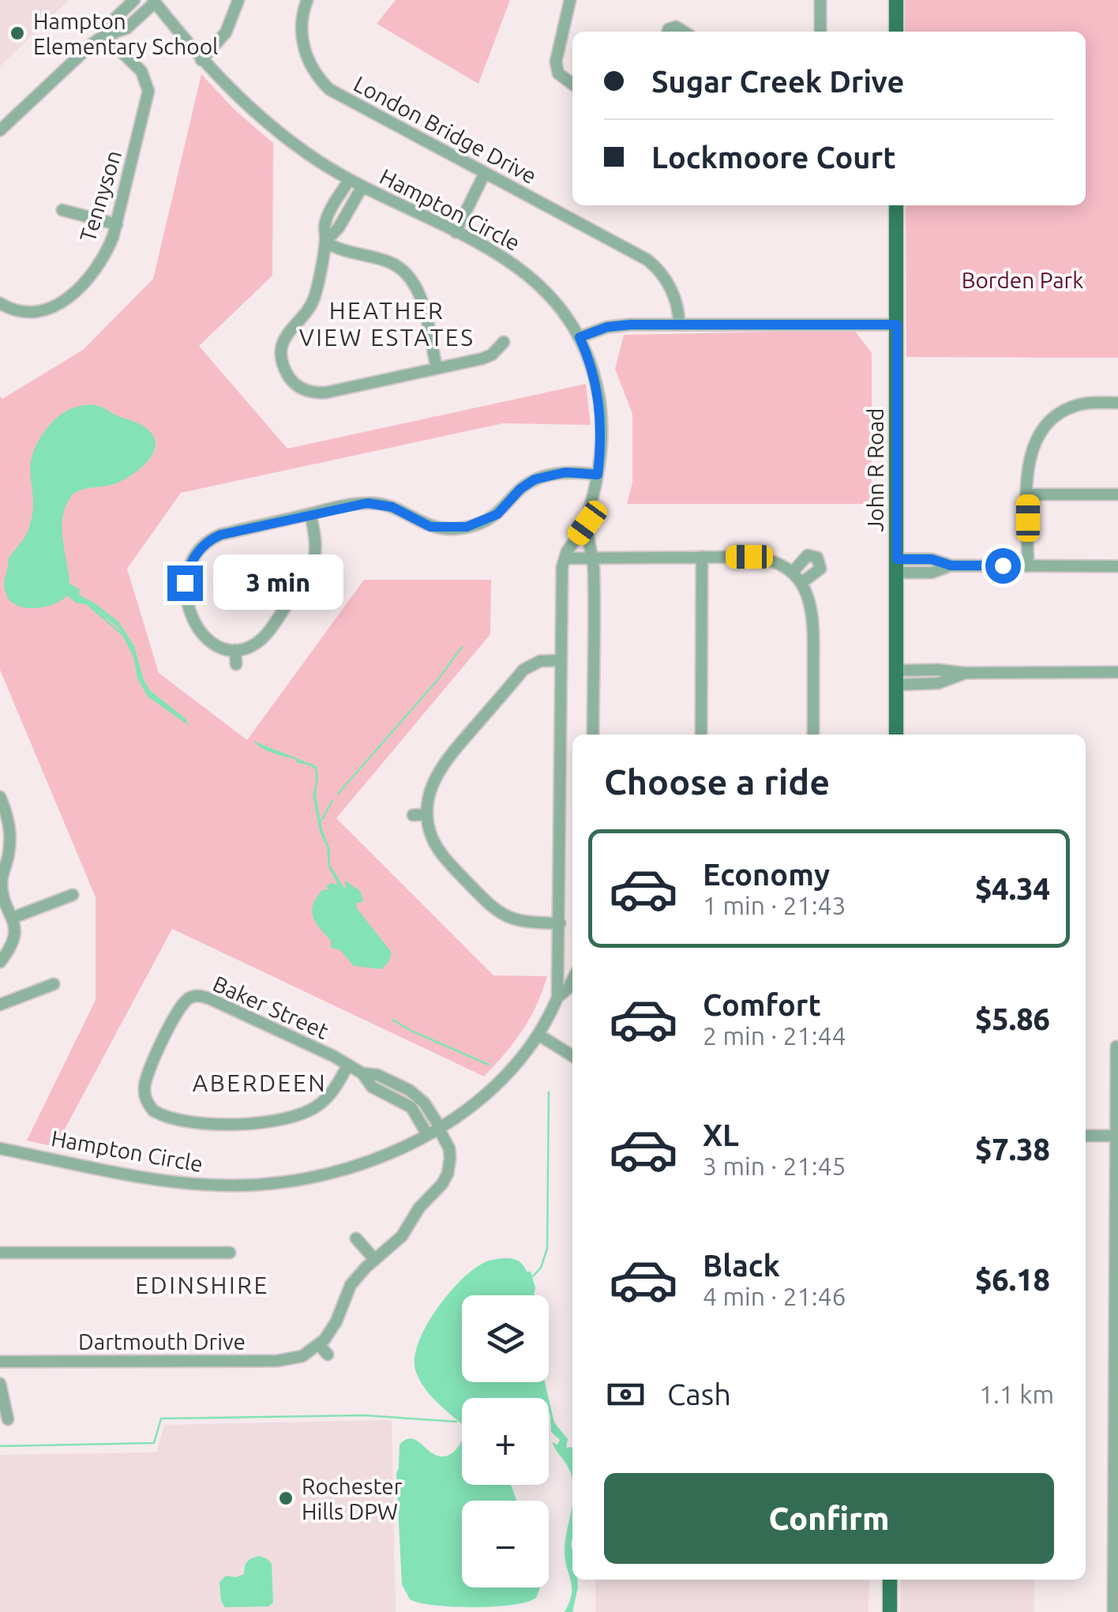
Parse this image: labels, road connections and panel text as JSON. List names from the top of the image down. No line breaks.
{"streets":{"main road":["John R Road"],"street":["London Bridge Drive","Tennyson","Hampton Circle","Baker Street","Dartmouth Drive"]},"crossings":[["Hampton Circle","Baker Street"]],"districts":["HEATHER VIEW ESTATES","ABERDEEN","EDINSHIRE"],"parks":["Borden Park"],"places":["Hampton Elementary School","Rochester Hills DPW"],"page":{"banner":["Sugar Creek Drive","Lockmoore Court"],"bubble":"3 min","heading":"Choose a ride","list":[{"name":"Economy","note":"1 min · 21:43","value":"$4.34"},{"name":"Comfort","note":"2 min · 21:44","value":"$5.86"},{"name":"XL","note":"3 min · 21:45","value":"$7.38"},{"name":"Black","note":"4 min · 21:46","value":"$6.18"}],"map_buttons":["+","−"],"pay":["Cash","1.1 km"],"buttons":"Confirm"}}
